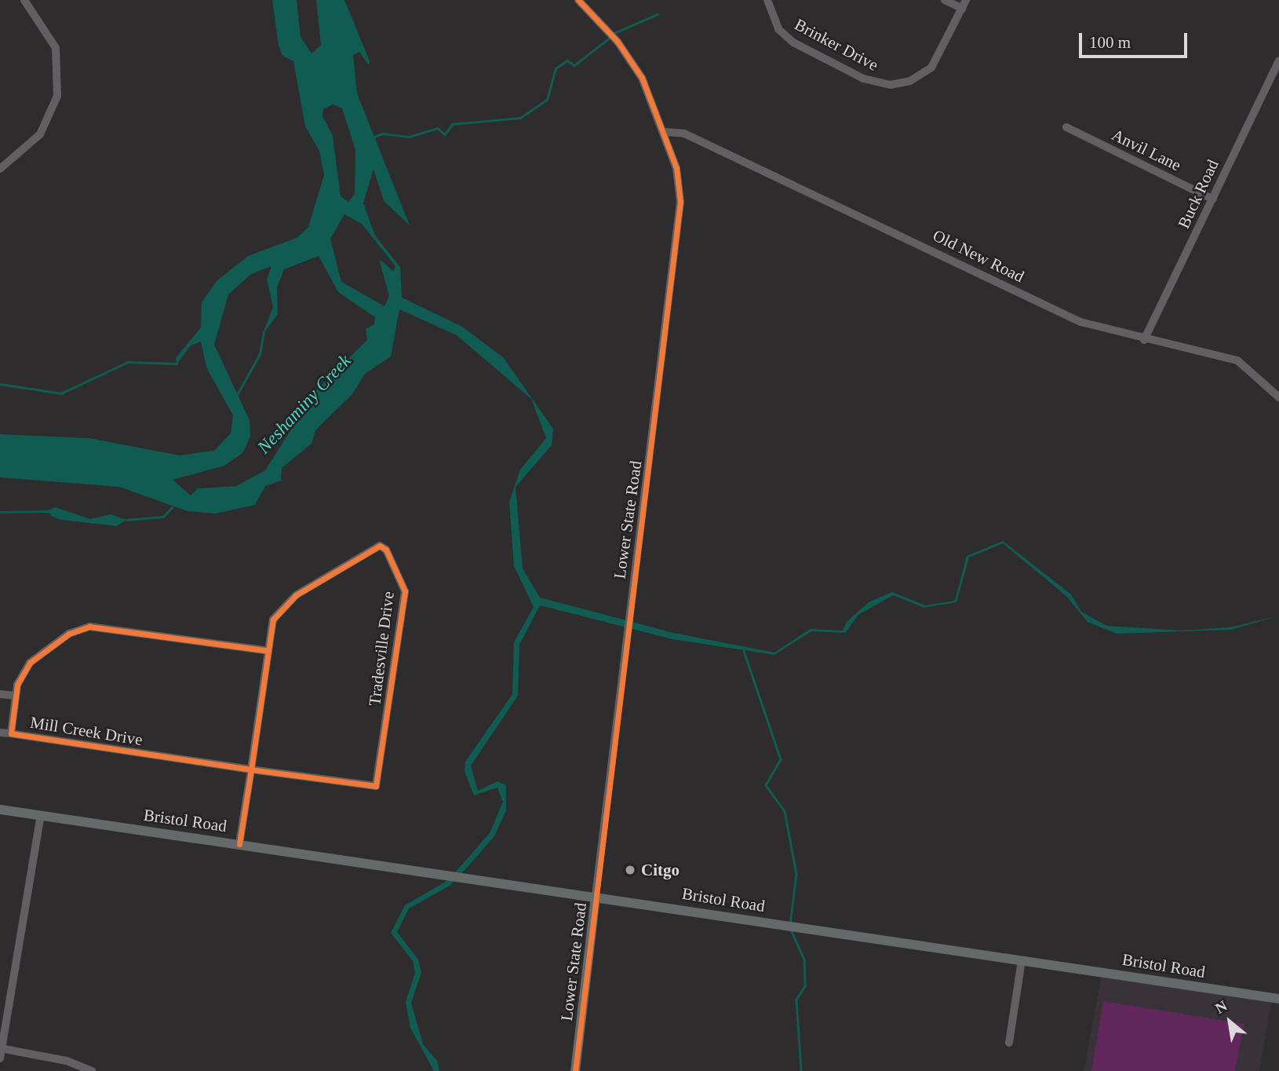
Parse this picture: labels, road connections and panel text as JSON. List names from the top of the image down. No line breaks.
{"streets":{"main road":["Lower State Road","Bristol Road"],"street":["Brinker Drive","Anvil Lane","Buck Road","Old New Road","Tradesville Drive","Mill Creek Drive"]},"crossings":[["Anvil Lane","Buck Road"],["Buck Road","Old New Road"],["Old New Road","Lower State Road"],["Lower State Road","Bristol Road"],["Tradesville Drive","Mill Creek Drive"],["Tradesville Drive","Bristol Road"]],"water":["Neshaminy Creek"],"places":["Citgo"],"scale_bar":"100 m","north":"top left"}
